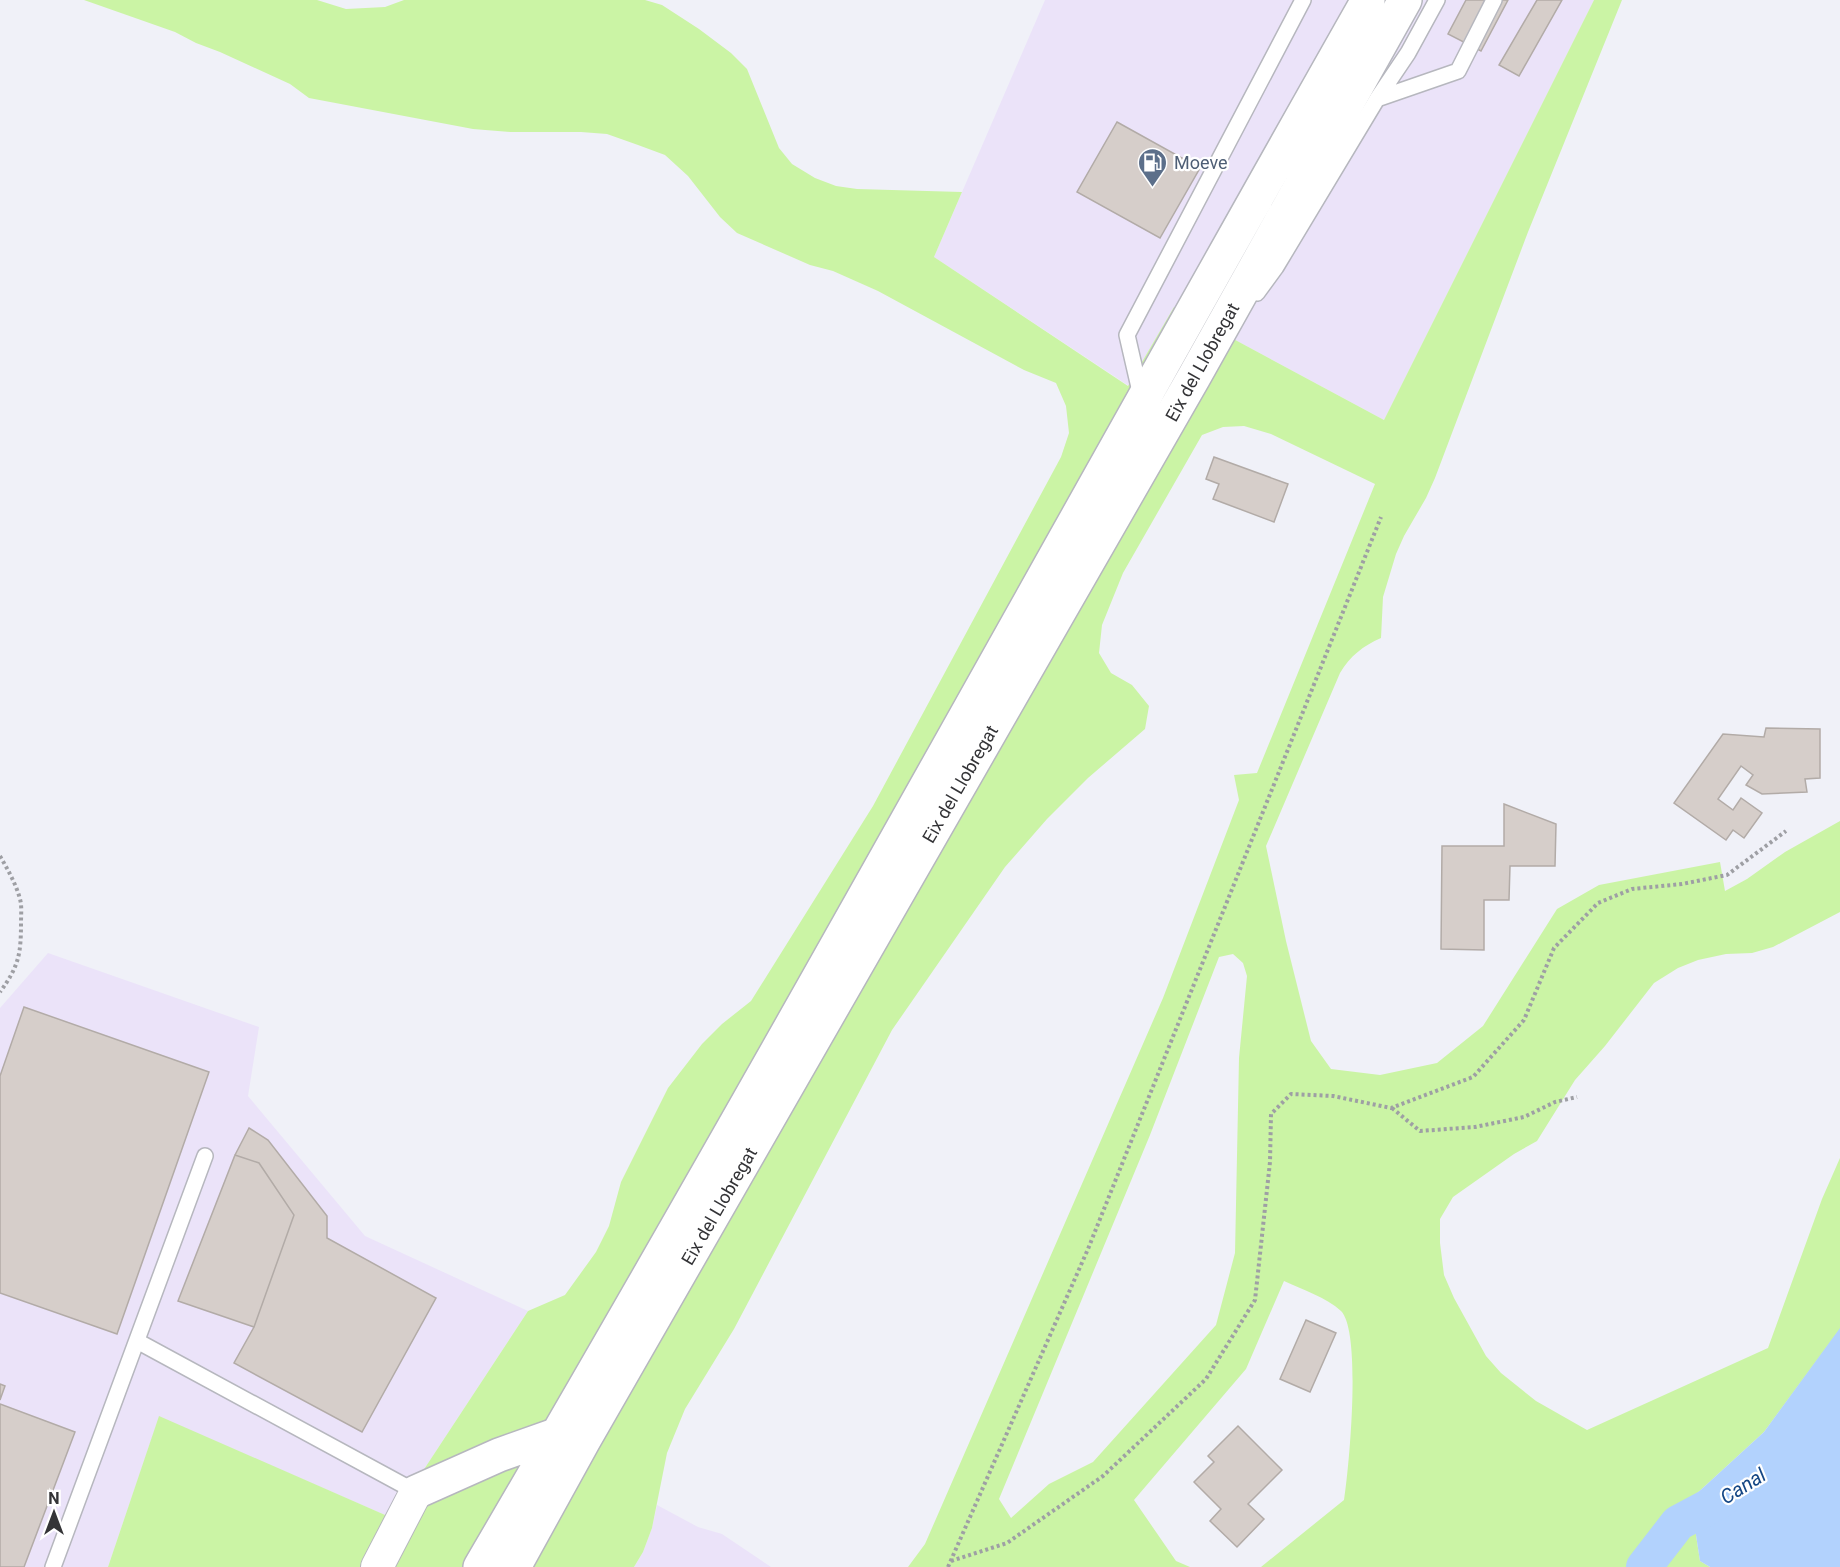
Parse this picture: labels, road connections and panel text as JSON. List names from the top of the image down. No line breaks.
{"streets":{"highway":["Eix del Llobregat"]},"water":["Canal"],"places":{"fuel station":["Moeve"]},"north":"top"}
